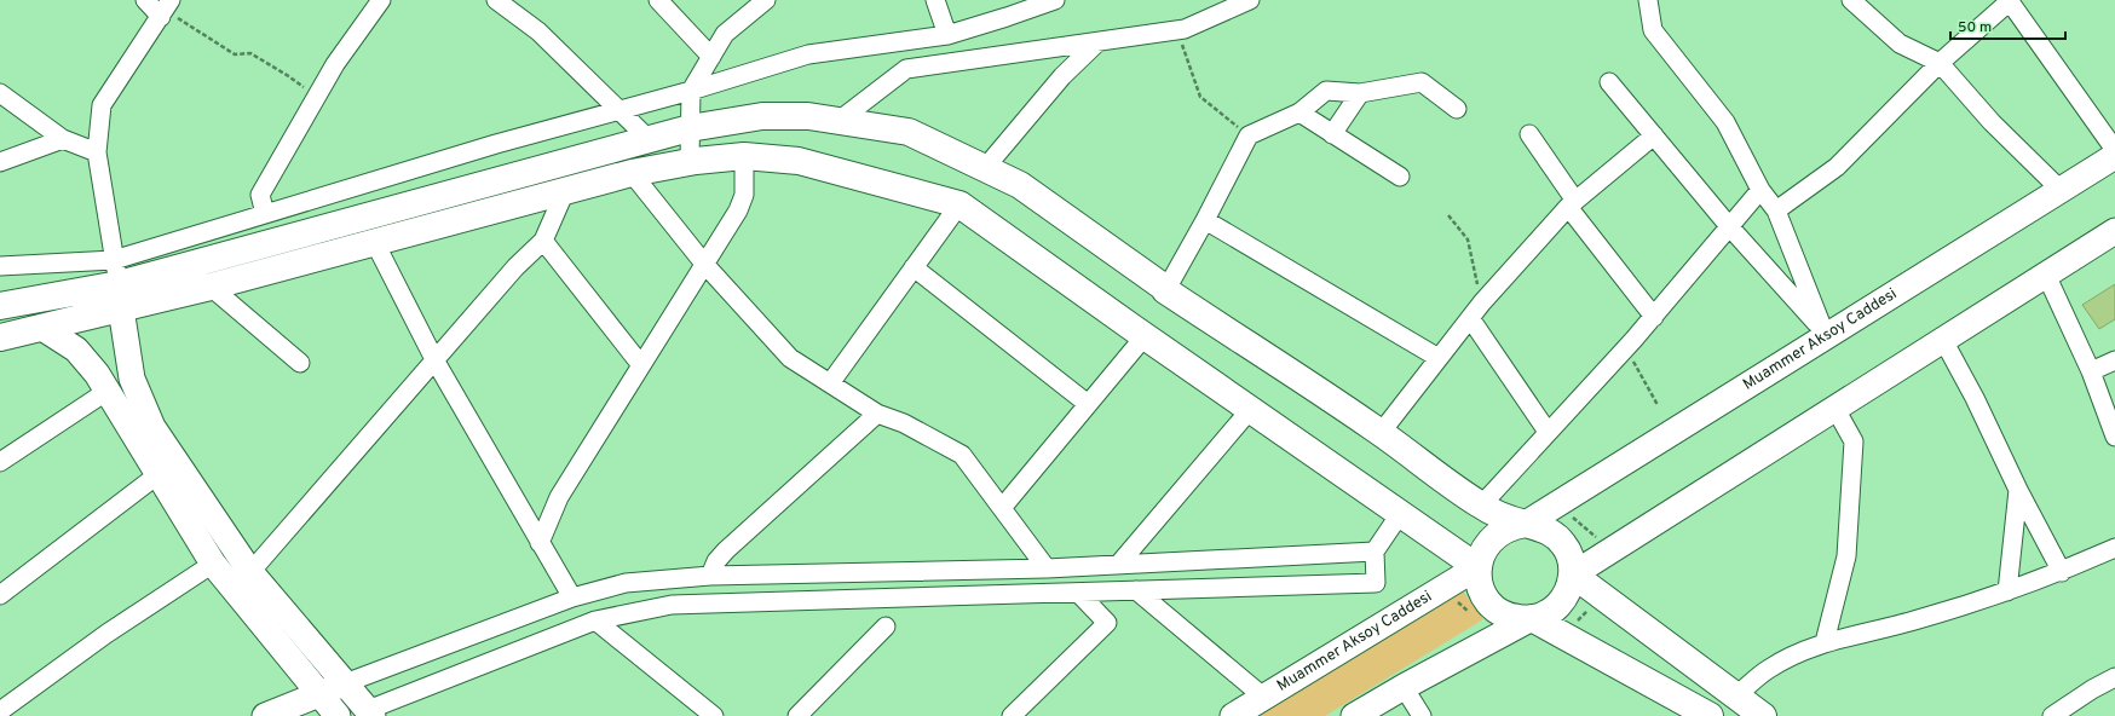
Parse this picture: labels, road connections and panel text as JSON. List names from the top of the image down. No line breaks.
{"streets":{"main road":["Muammer Aksoy Caddesi"]},"scale_bar":"50 m"}
